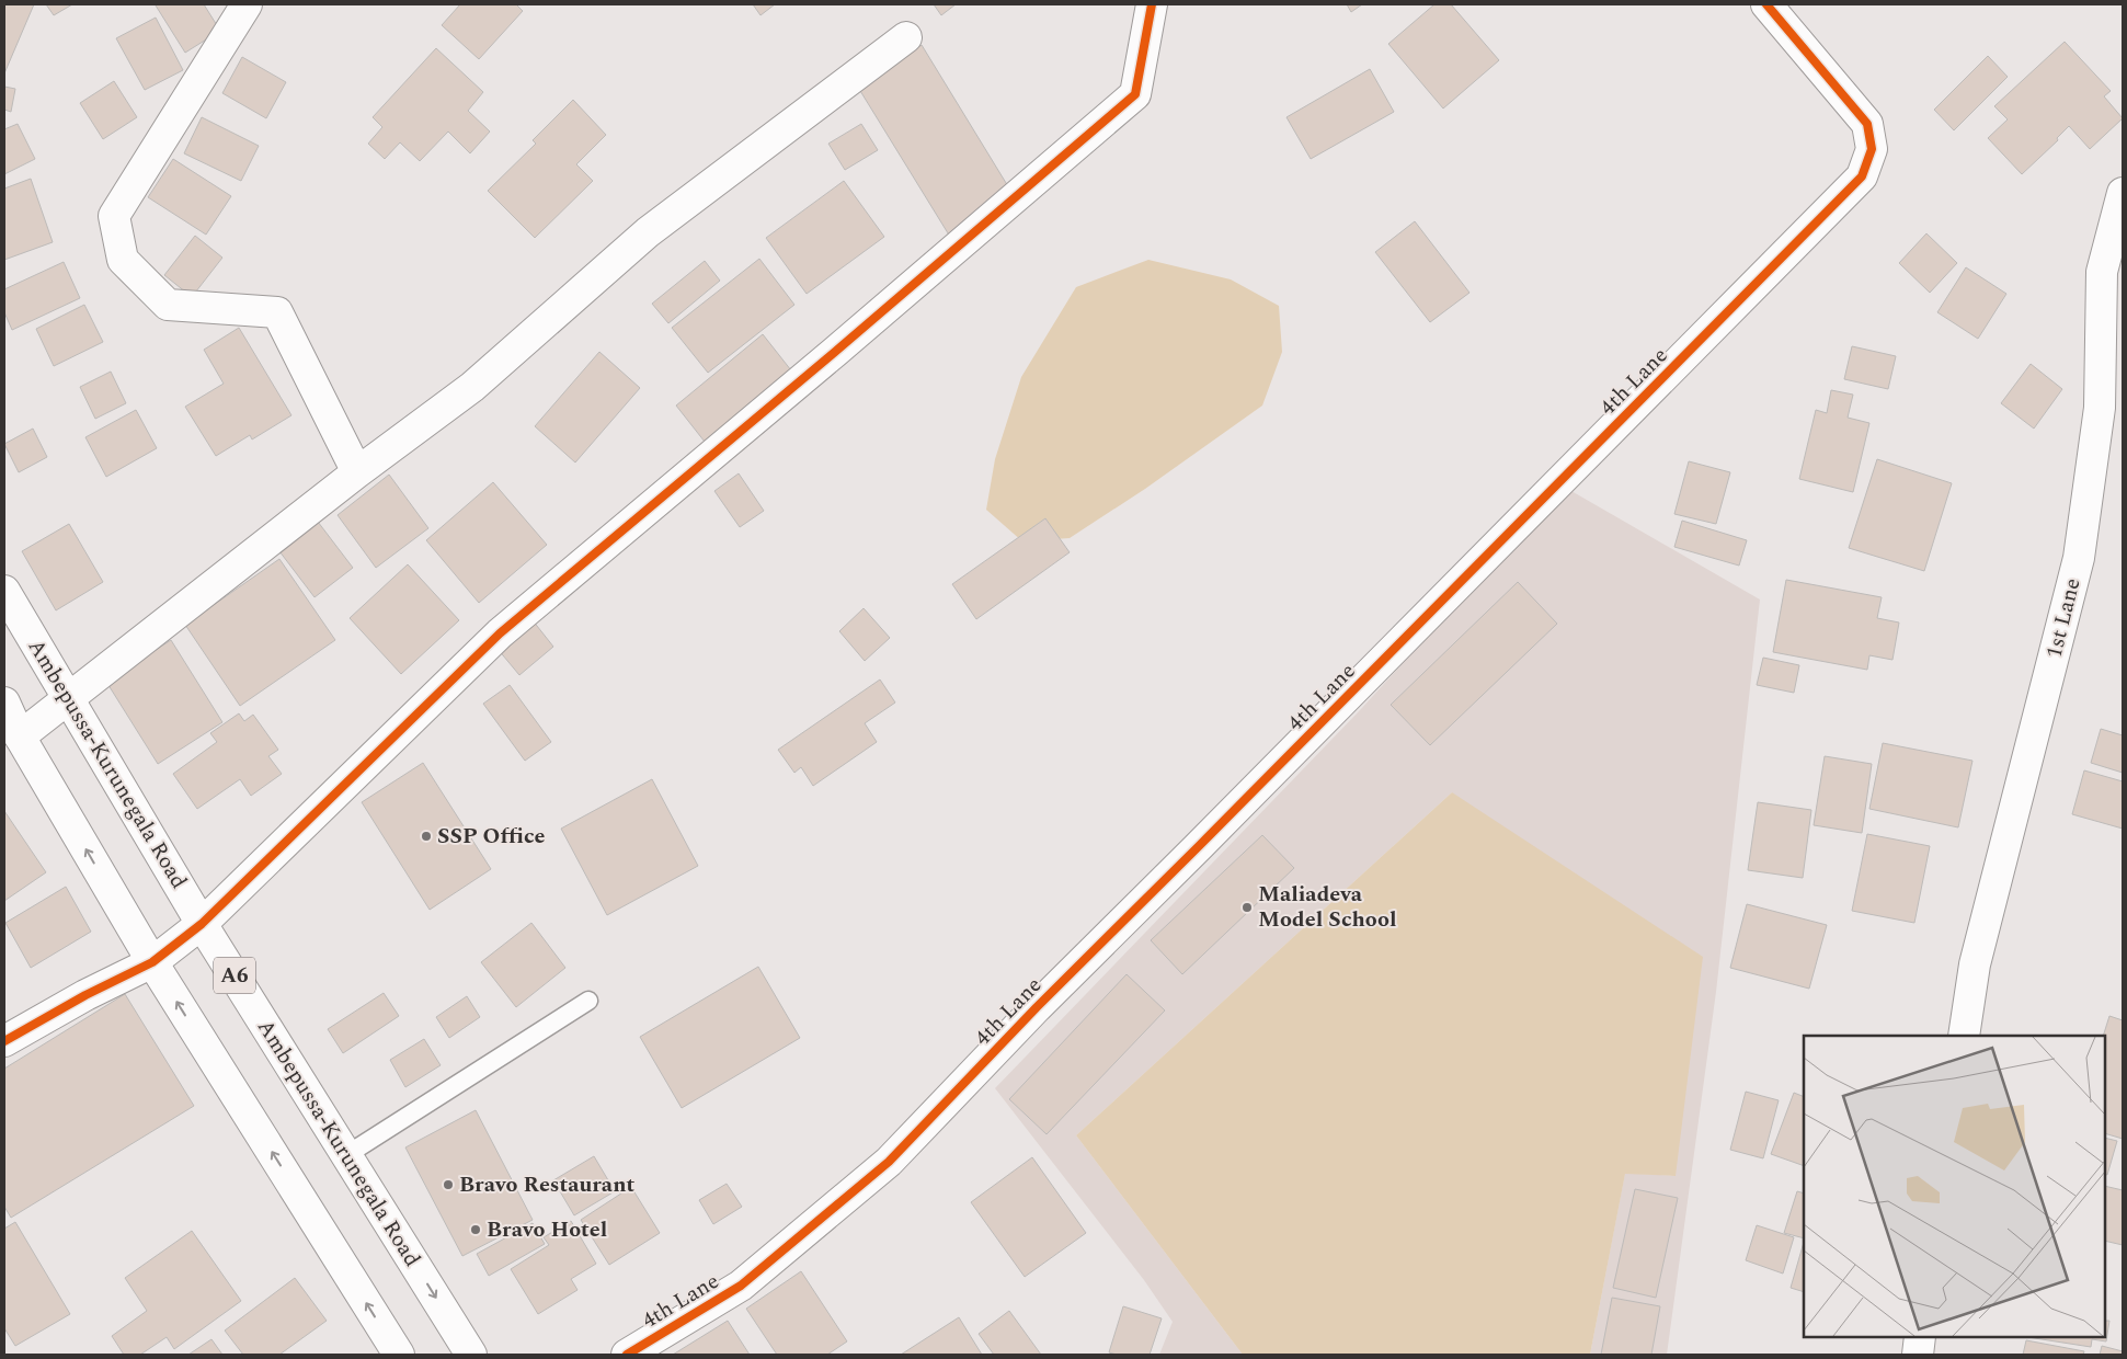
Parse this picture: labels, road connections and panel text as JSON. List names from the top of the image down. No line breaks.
{"streets":{"main road":["4th Lane","1st Lane","Ambepussa-Kurunegala Road","A6"]},"places":["SSP Office","Maliadeva Model School","Bravo Restaurant","Bravo Hotel"]}
